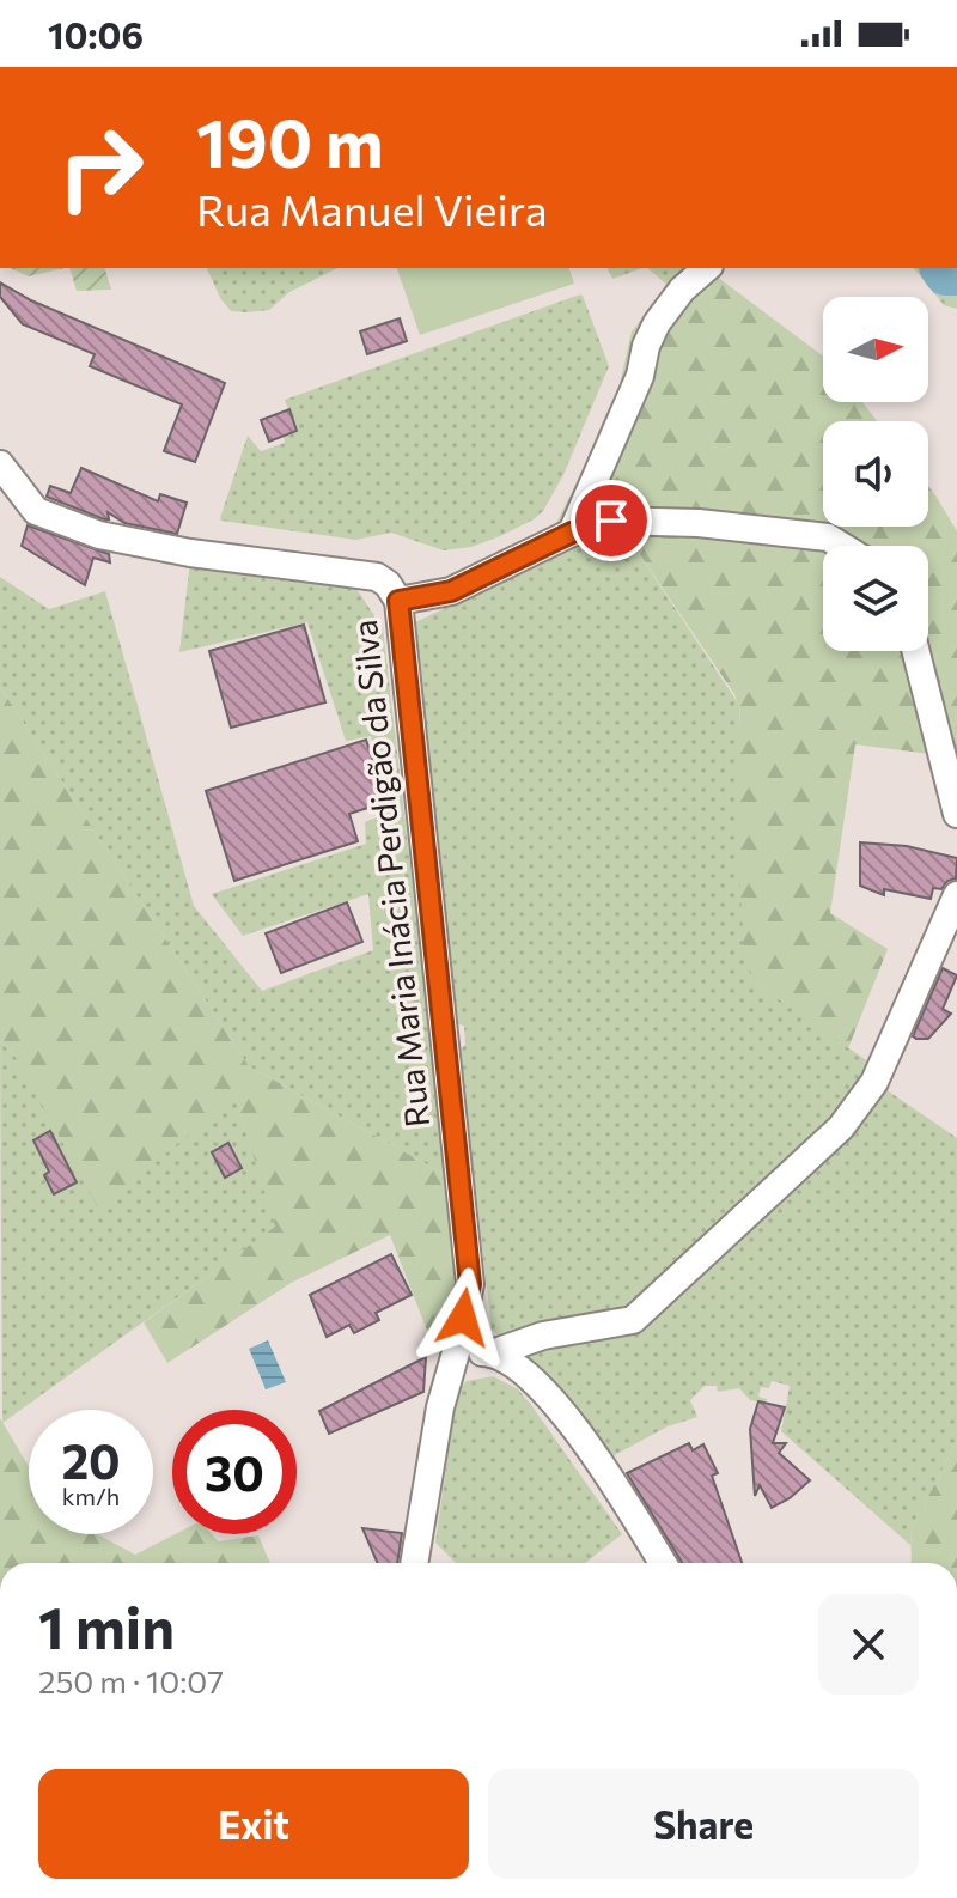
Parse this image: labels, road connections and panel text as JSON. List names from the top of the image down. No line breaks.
{"streets":{"street":["Rua Maria Inácia Perdigão da Silva"]},"north":"right","page":{"status":"10:06","turn":["190 m","Rua Manuel Vieira"],"speed":"20 km/h","limit":"30","heading":["1 min","250 m · 10:07"],"buttons":["Exit","Share"]}}
